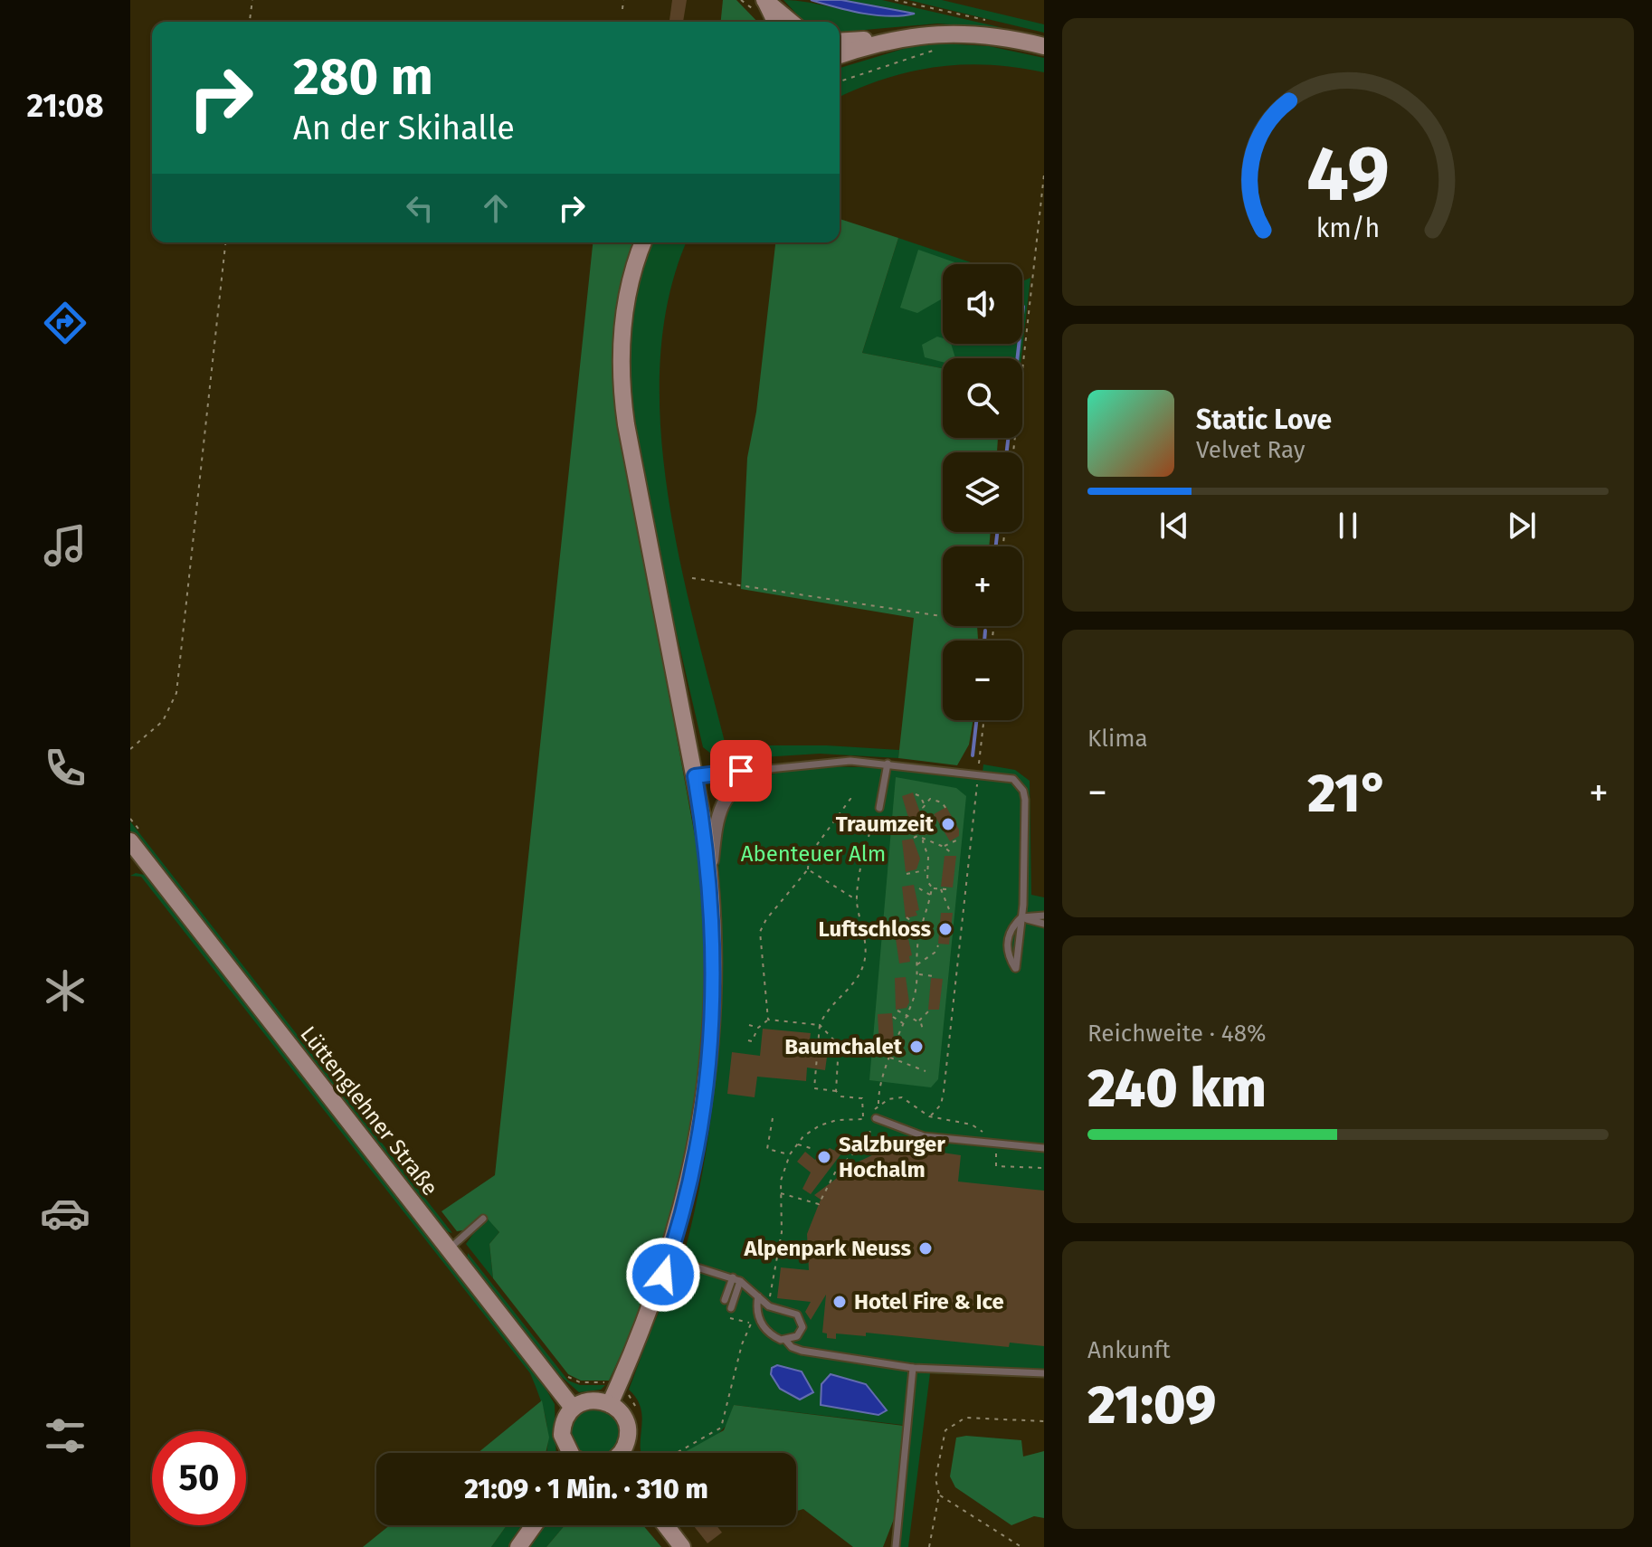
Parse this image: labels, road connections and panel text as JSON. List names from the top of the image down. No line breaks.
{"streets":{"main road":["Lüttenglehner Straße"]},"parks":["Abenteuer Alm"],"places":["Traumzeit","Luftschloss","Baumchalet","Salzburger Hochalm","Alpenpark Neuss","Hotel Fire & Ice"],"page":{"tabs":"21:08","turn":["280 m","An der Skihalle"],"map_buttons":["+","−"],"song":["Static Love","Velvet Ray"],"tile":["Klima",["Reichweite · 48%","240 km"],["Ankunft","21:09"]],"heat":["−","21°","+"],"limit":"50","trip":"21:09 · 1 Min. · 310 m","gauge":["49","km/h"]}}
